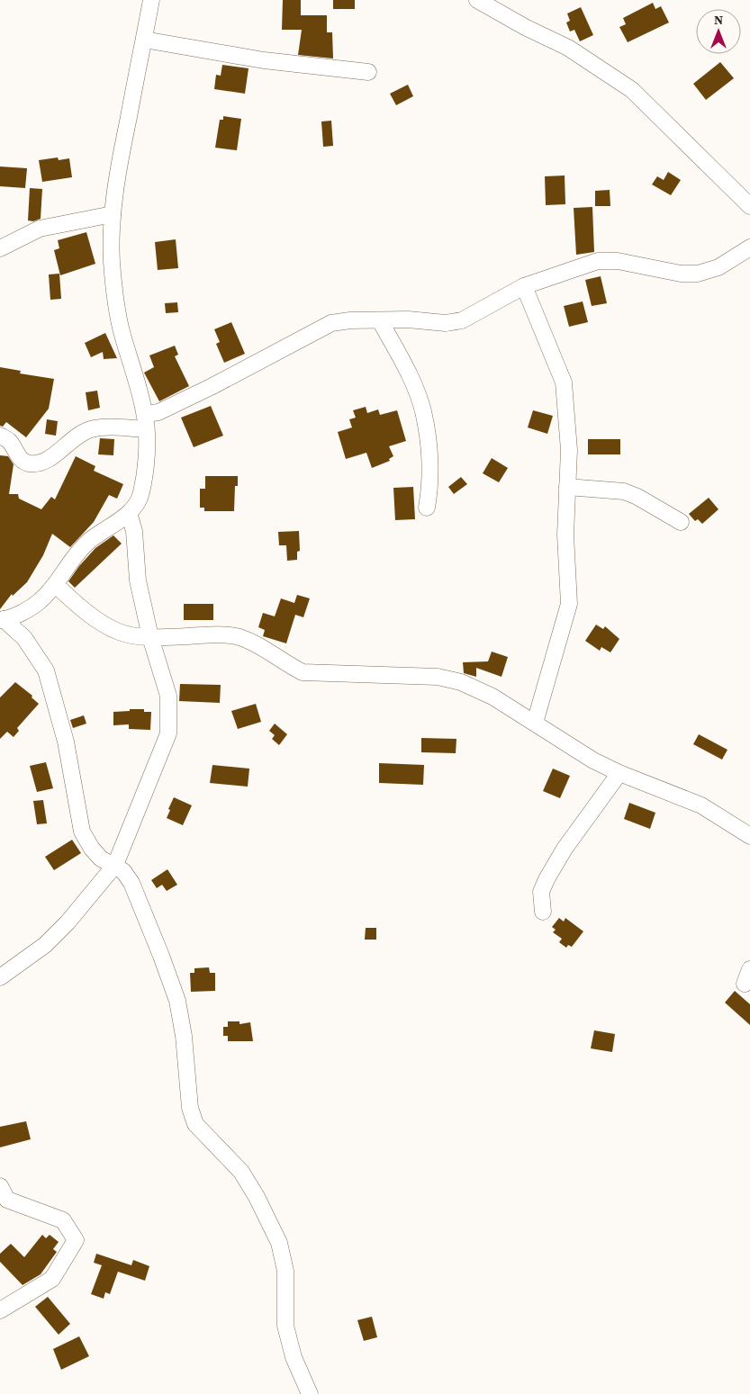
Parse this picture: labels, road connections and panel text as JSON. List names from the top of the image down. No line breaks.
{"north":"top"}
